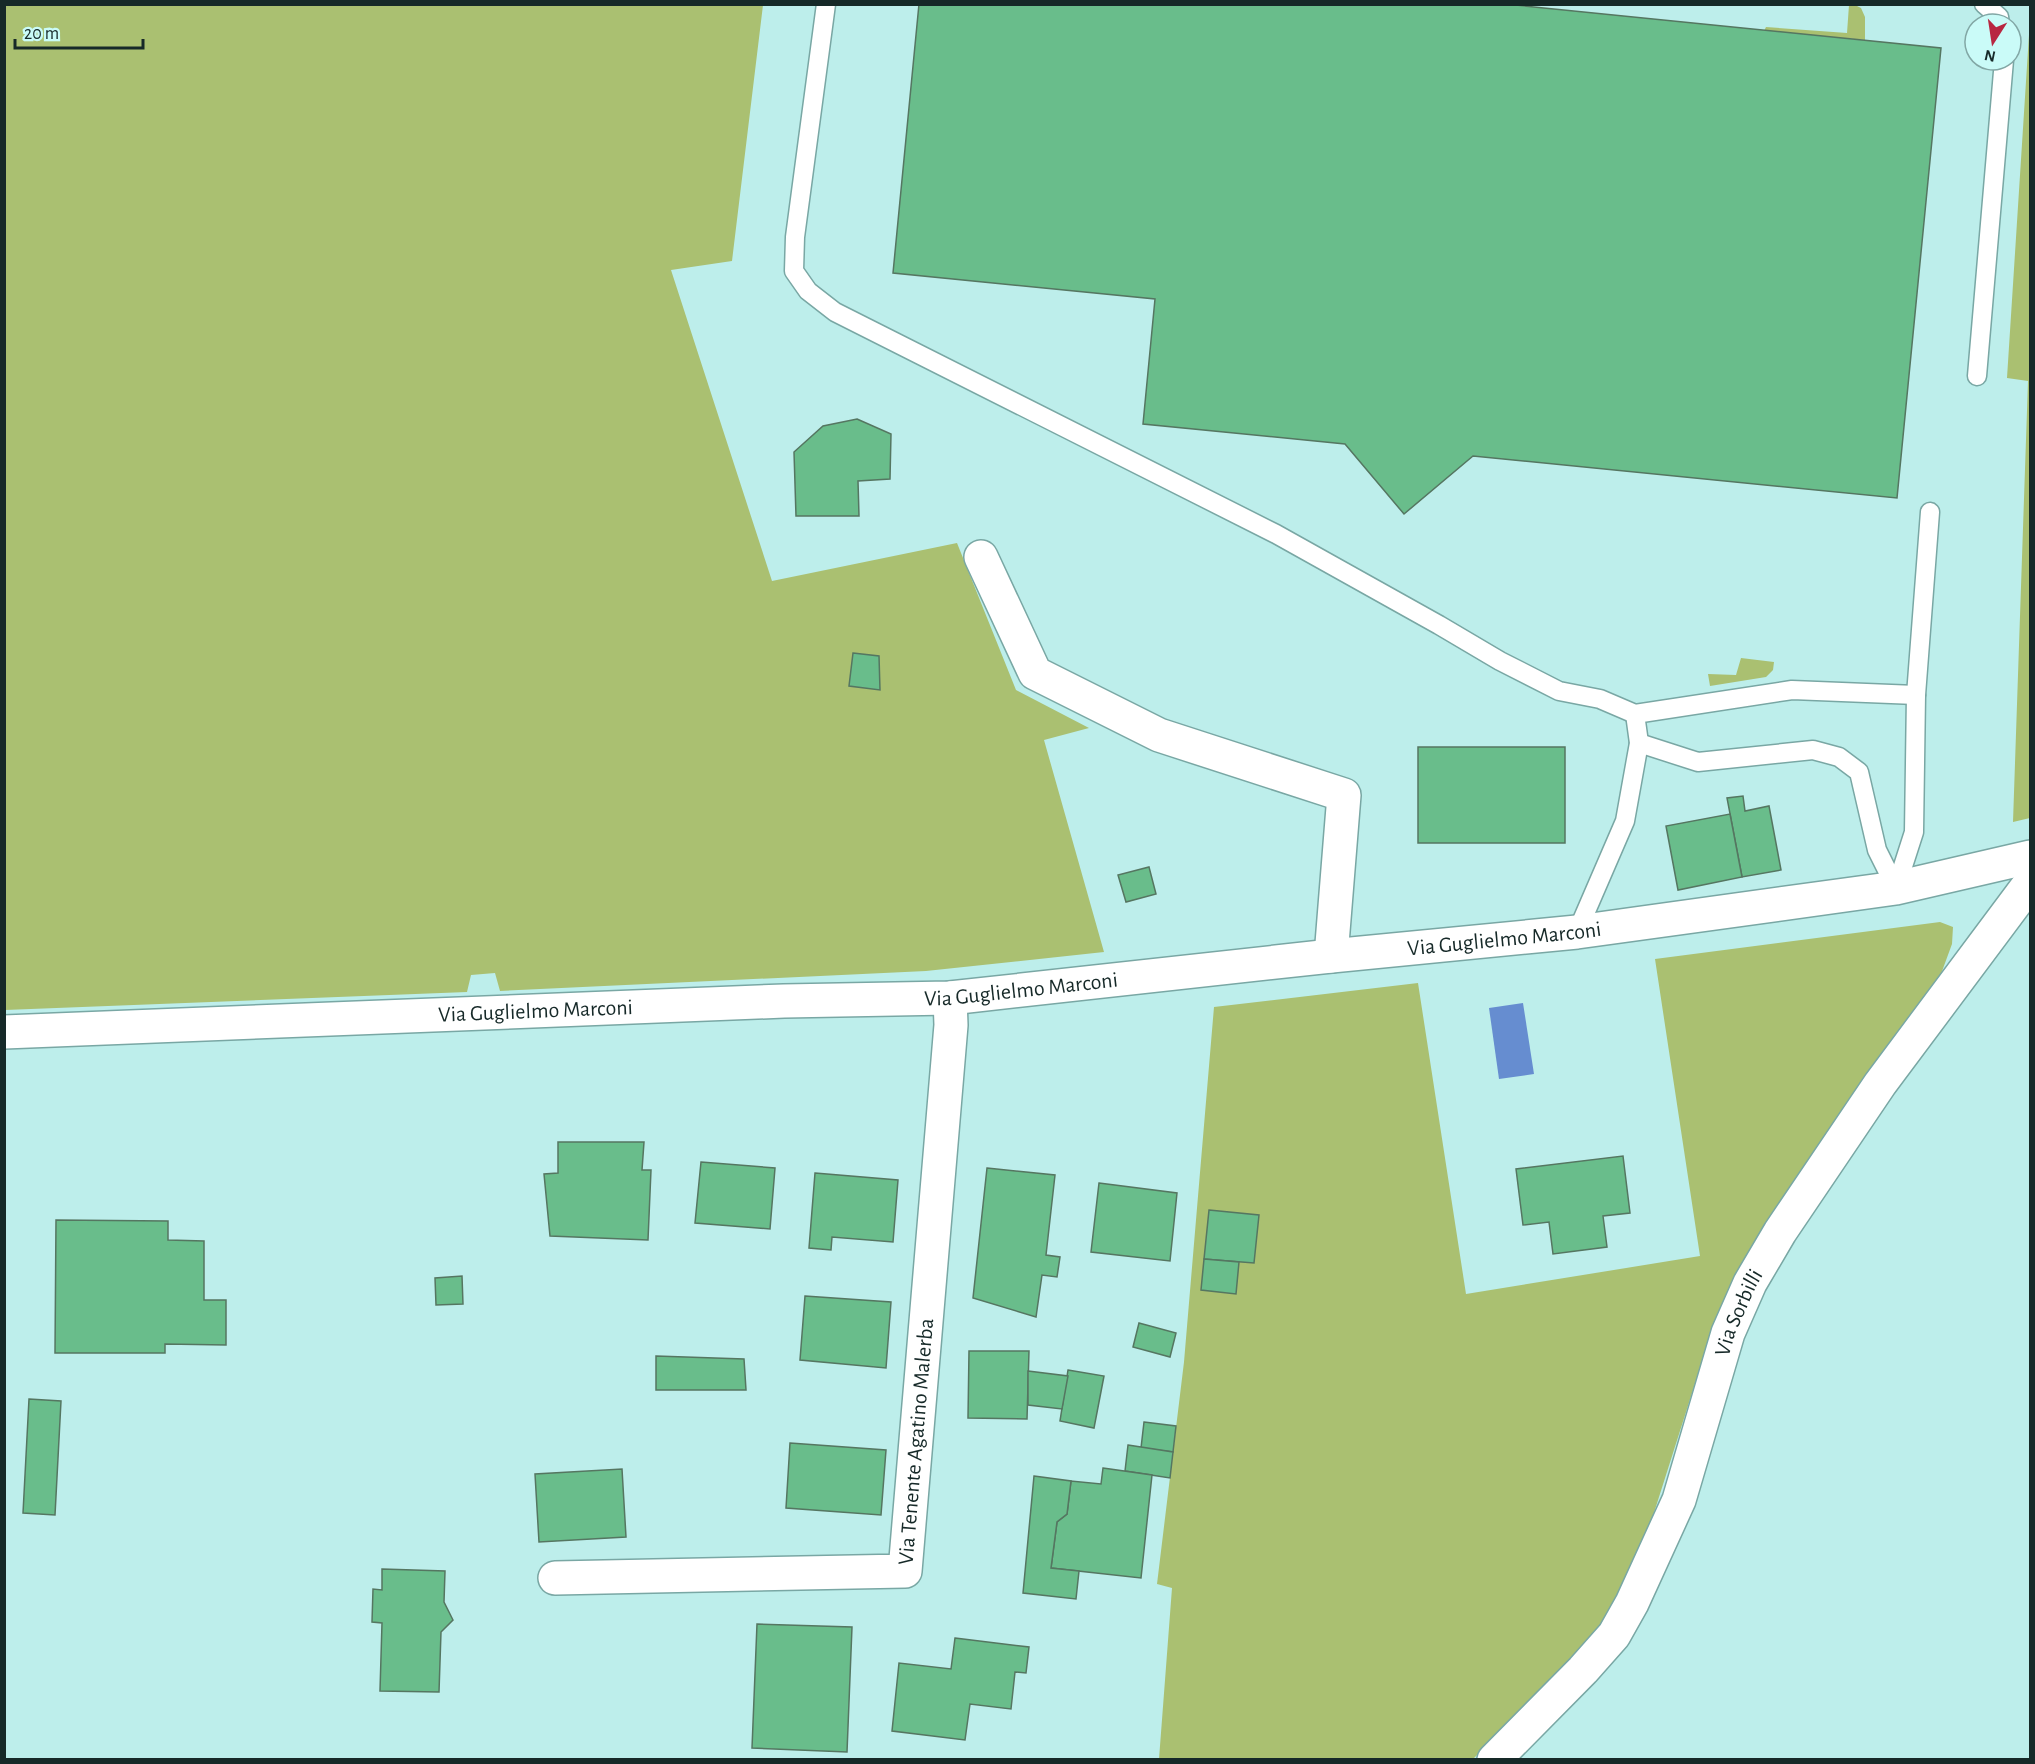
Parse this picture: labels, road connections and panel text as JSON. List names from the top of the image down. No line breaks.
{"streets":{"street":["Via Guglielmo Marconi","Via Sorbilli","Via Tenente Agatino Malerba"]},"crossings":[["Via Guglielmo Marconi","Via Tenente Agatino Malerba"]],"scale_bar":"20 m","north":"bottom"}
